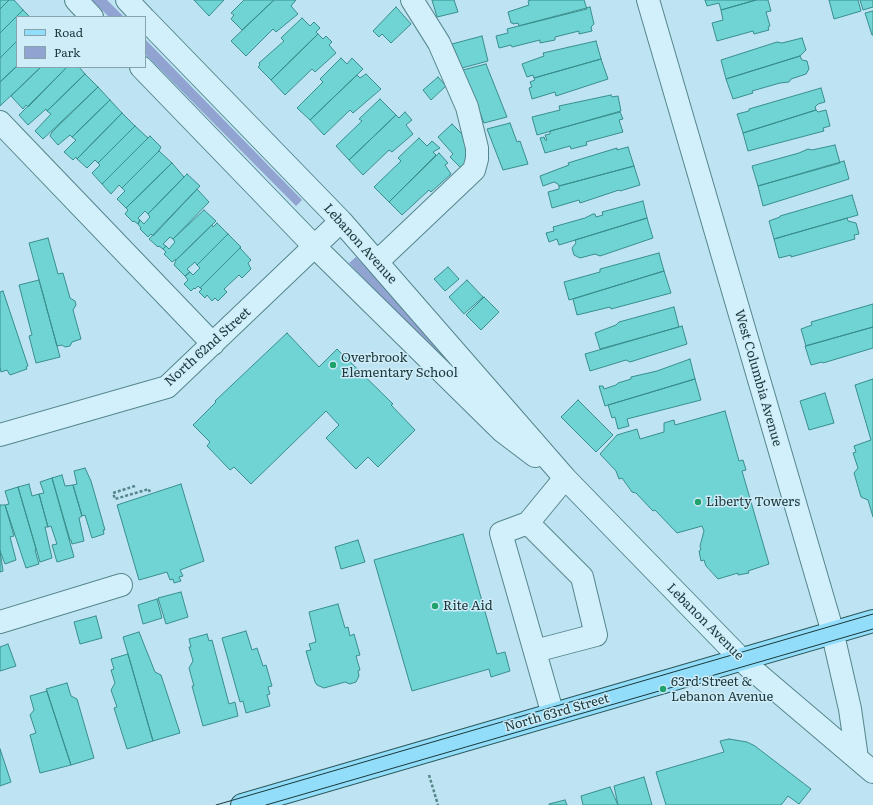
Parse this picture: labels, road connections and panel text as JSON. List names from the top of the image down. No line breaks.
{"streets":{"main road":["North 63rd Street"],"street":["Lebanon Avenue","North 62nd Street","West Columbia Avenue"]},"crossings":[["Lebanon Avenue","North 62nd Street"],["Lebanon Avenue","West Columbia Avenue"],["Lebanon Avenue","North 63rd Street"],["West Columbia Avenue","North 63rd Street"]],"places":["Overbrook Elementary School","Liberty Towers","Rite Aid","63rd Street & Lebanon Avenue"],"legend":["Road","Park"]}
